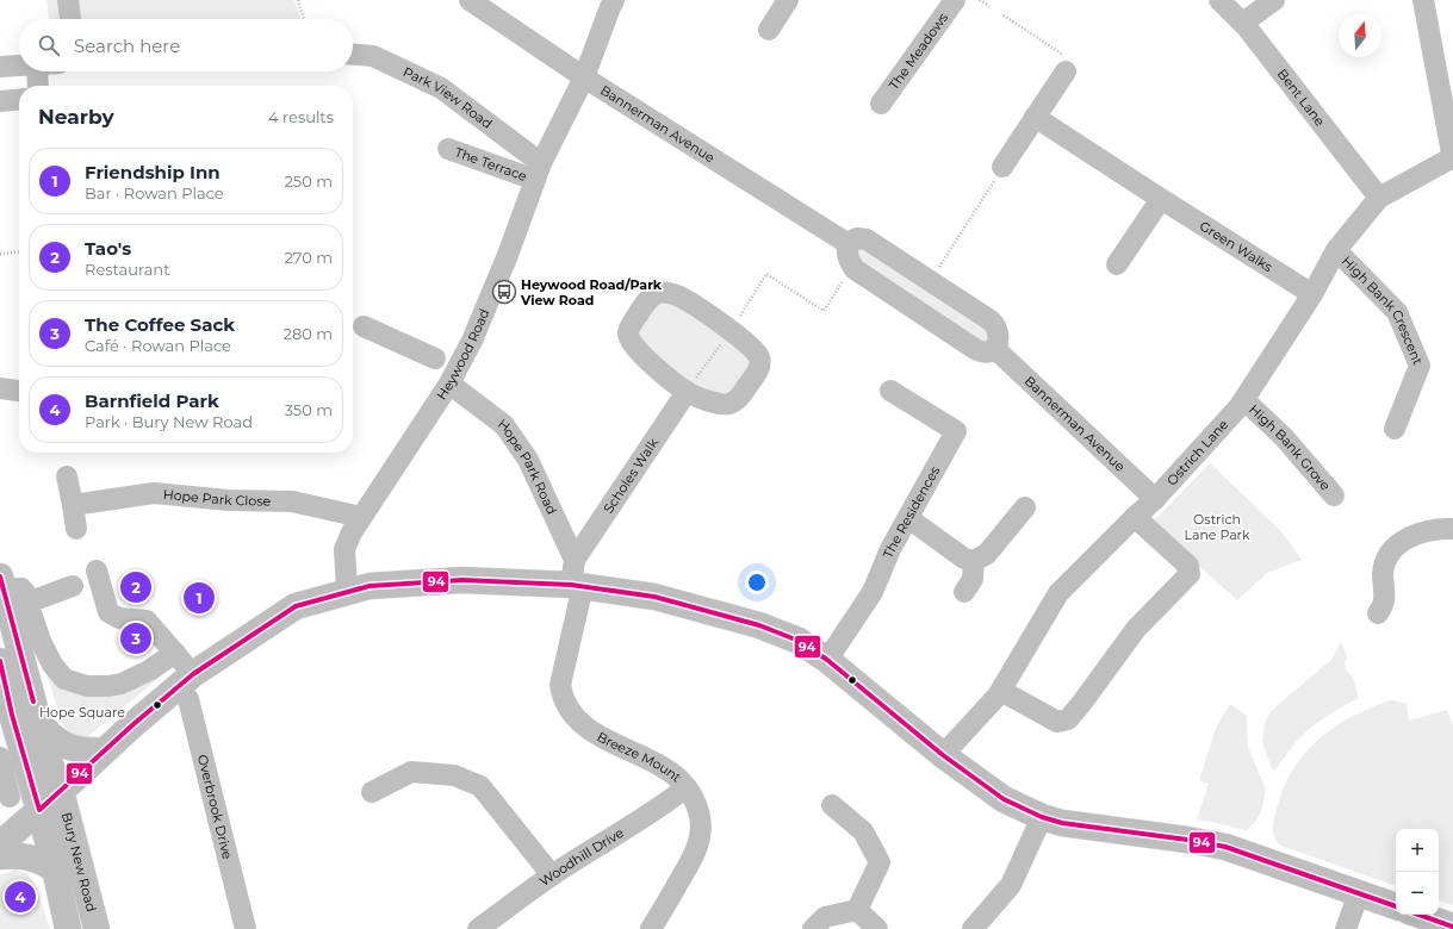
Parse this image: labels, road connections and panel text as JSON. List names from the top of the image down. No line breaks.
{"streets":{"main road":["Bury New Road"],"street":["The Meadows","Bent Lane","Park View Road","Bannerman Avenue","The Terrace","Green Walks","High Bank Crescent","Heywood Road","High Bank Grove","Ostrich Lane","Hope Park Road","Scholes Walk","Hope Park Close","The Residences","Breeze Mount","Overbrook Drive","Woodhill Drive"]},"crossings":[["Bent Lane","Ostrich Lane"],["Park View Road","The Terrace"],["Park View Road","Heywood Road"],["Bannerman Avenue","Heywood Road"],["Bannerman Avenue","Ostrich Lane"],["The Terrace","Heywood Road"],["Green Walks","Ostrich Lane"],["High Bank Crescent","Ostrich Lane"],["Heywood Road","Hope Park Road"],["Heywood Road","Hope Park Close"],["High Bank Grove","Ostrich Lane"],["Hope Park Road","Scholes Walk"],["Hope Park Road","Breeze Mount"],["Scholes Walk","Breeze Mount"],["Breeze Mount","Woodhill Drive"]],"parks":["Ostrich Lane Park","Hope Square"],"places":{"bus stop":["Heywood Road/Park View Road"]},"lines":["transit line 94"],"north":"top","page":{"search":"Search here","heading":["Nearby","4 results"],"list":[{"mark":"1","name":"Friendship Inn","note":"Bar · Rowan Place","value":"250 m"},{"mark":"2","name":"Tao's","note":"Restaurant","value":"270 m"},{"mark":"3","name":"The Coffee Sack","note":"Café · Rowan Place","value":"280 m"},{"mark":"4","name":"Barnfield Park","note":"Park · Bury New Road","value":"350 m"}],"pins":["2","1","3","4"],"map_buttons":["+","−"]}}
